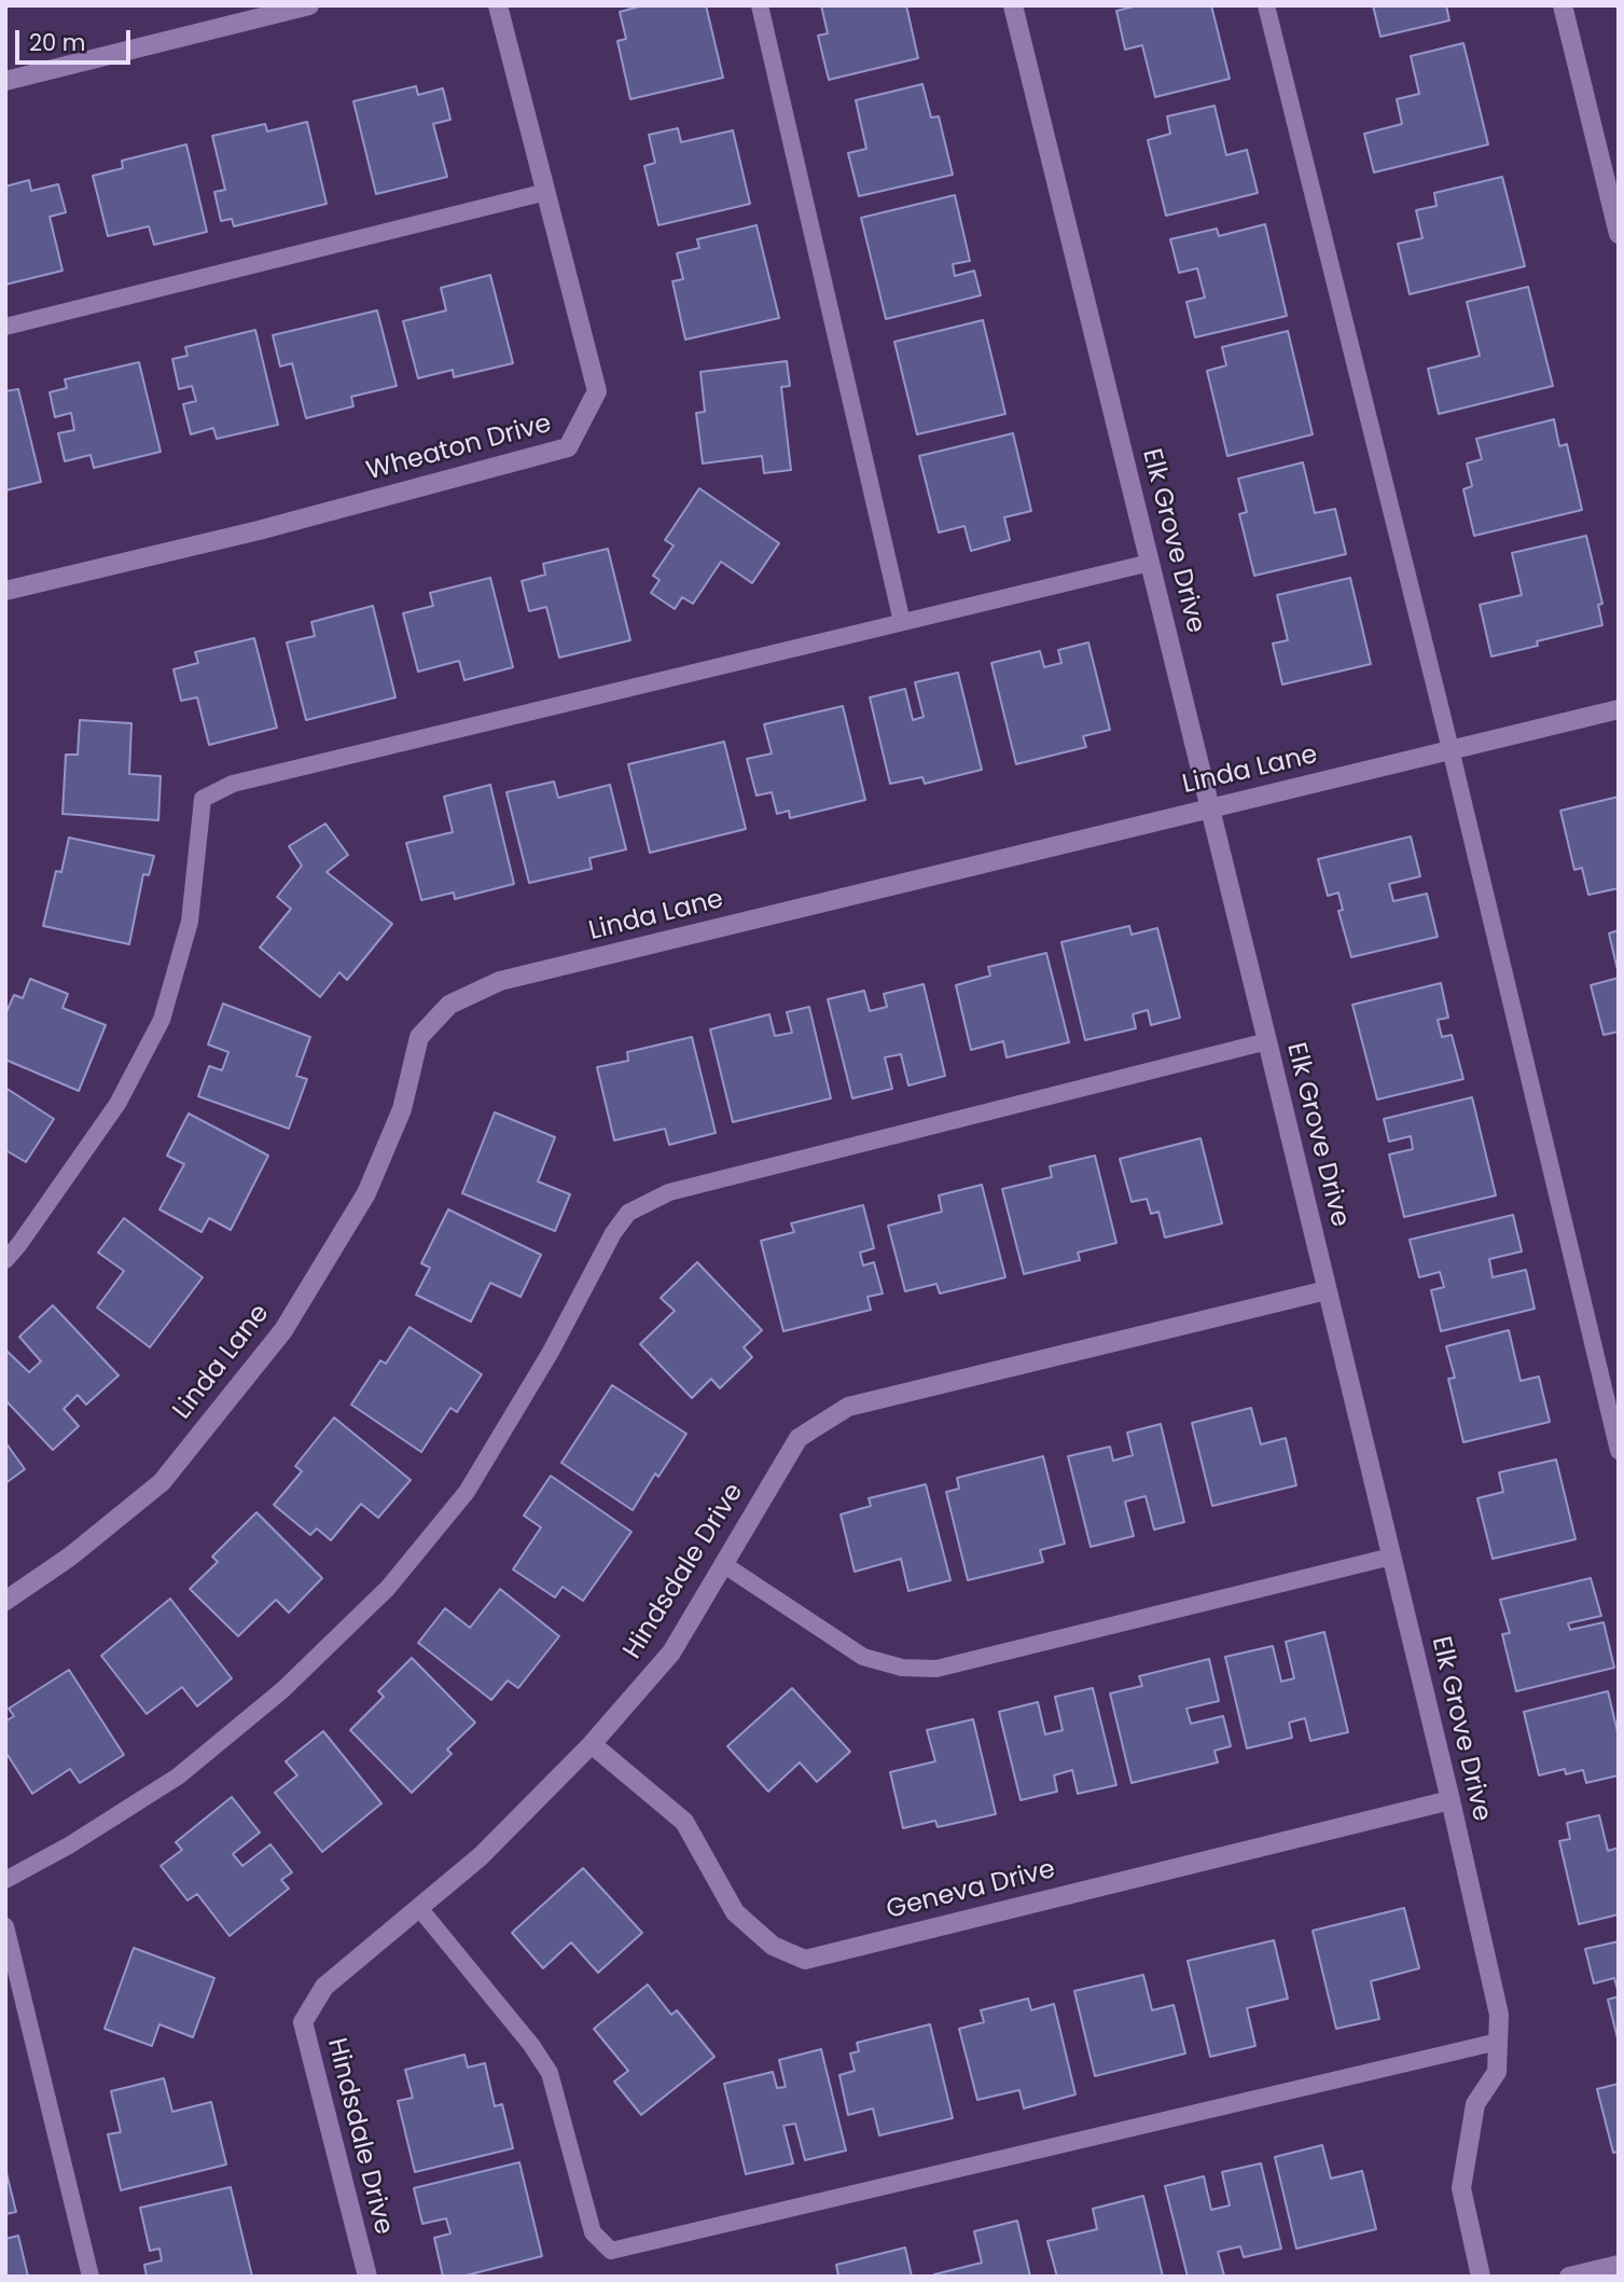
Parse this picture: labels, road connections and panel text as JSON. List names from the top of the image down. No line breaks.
{"streets":{"street":["Wheaton Drive","Elk Grove Drive","Linda Lane","Hindsdale Drive","Geneva Drive"]},"crossings":[["Elk Grove Drive","Linda Lane"],["Elk Grove Drive","Hindsdale Drive"],["Elk Grove Drive","Geneva Drive"],["Hindsdale Drive","Geneva Drive"]],"scale_bar":"20 m"}
